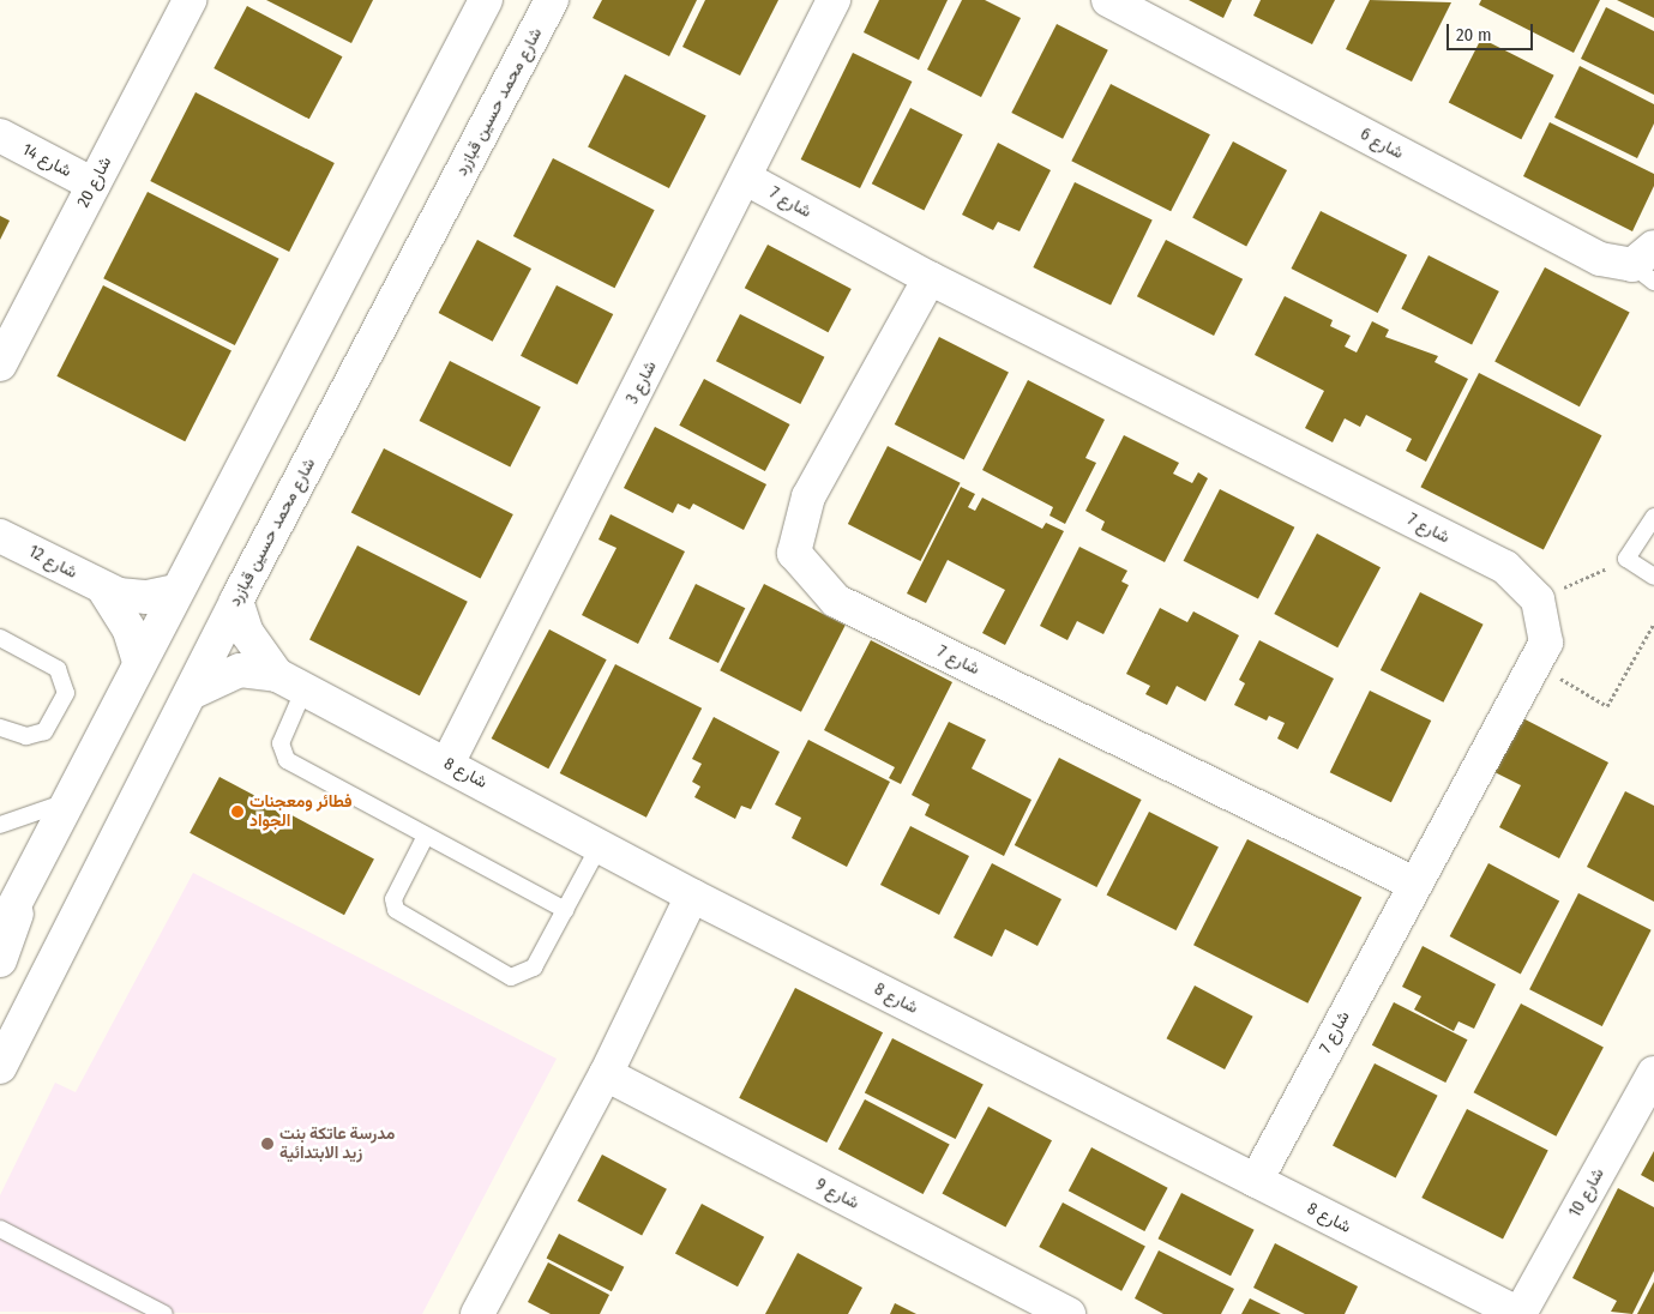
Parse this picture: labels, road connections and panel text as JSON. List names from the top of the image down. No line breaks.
{"streets":{"street":["شارع محمد حسين قبازرد","شارع 6","شارع 14","شارع 20","شارع 7","شارع 3","شارع 12","شارع 8","شارع 10","شارع 9"]},"crossings":[["شارع محمد حسين قبازرد","شارع 8"],["شارع 14","شارع 20"],["شارع 7","شارع 3"],["شارع 7","شارع 8"],["شارع 3","شارع 8"],["شارع 8","شارع 10"]],"places":["فطائر ومعجنات الجواد","مدرسة عاتكة بنت زيد الابتدائية"],"scale_bar":"20 m"}
